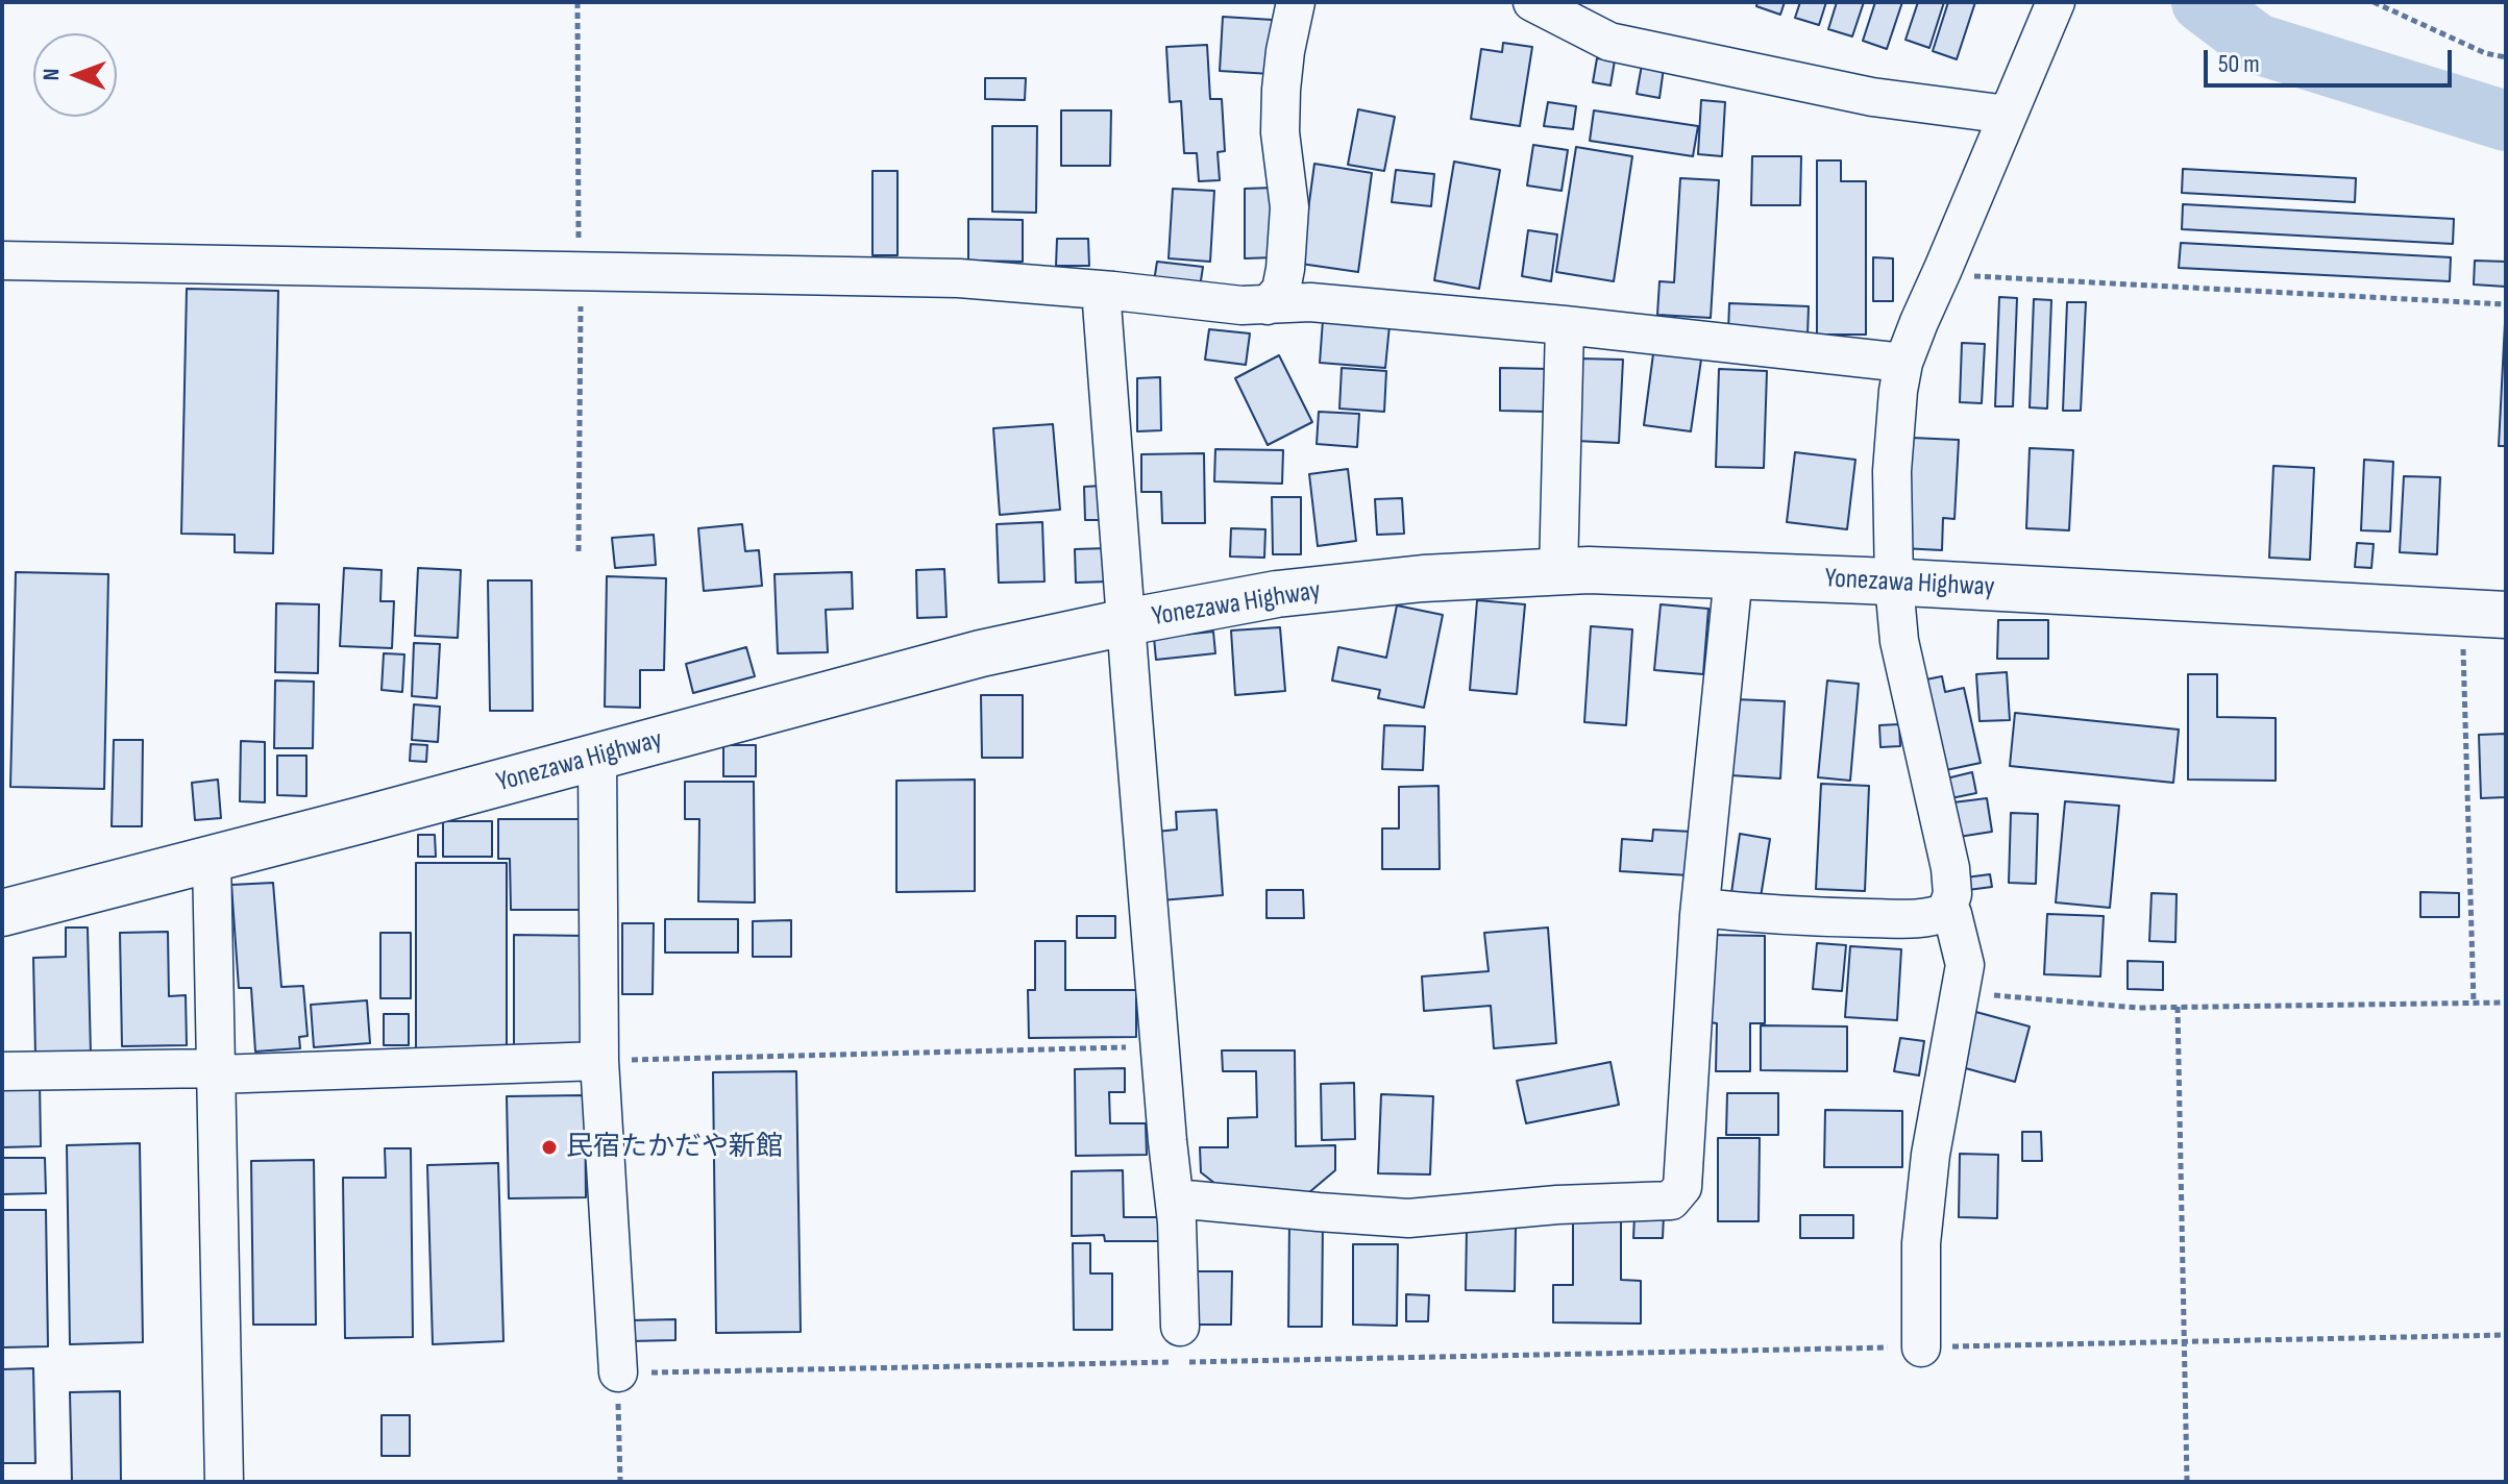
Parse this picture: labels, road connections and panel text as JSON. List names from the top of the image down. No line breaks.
{"streets":{"highway":["Yonezawa Highway"]},"places":["民宿たかだや新館"],"scale_bar":"50 m","north":"left"}
